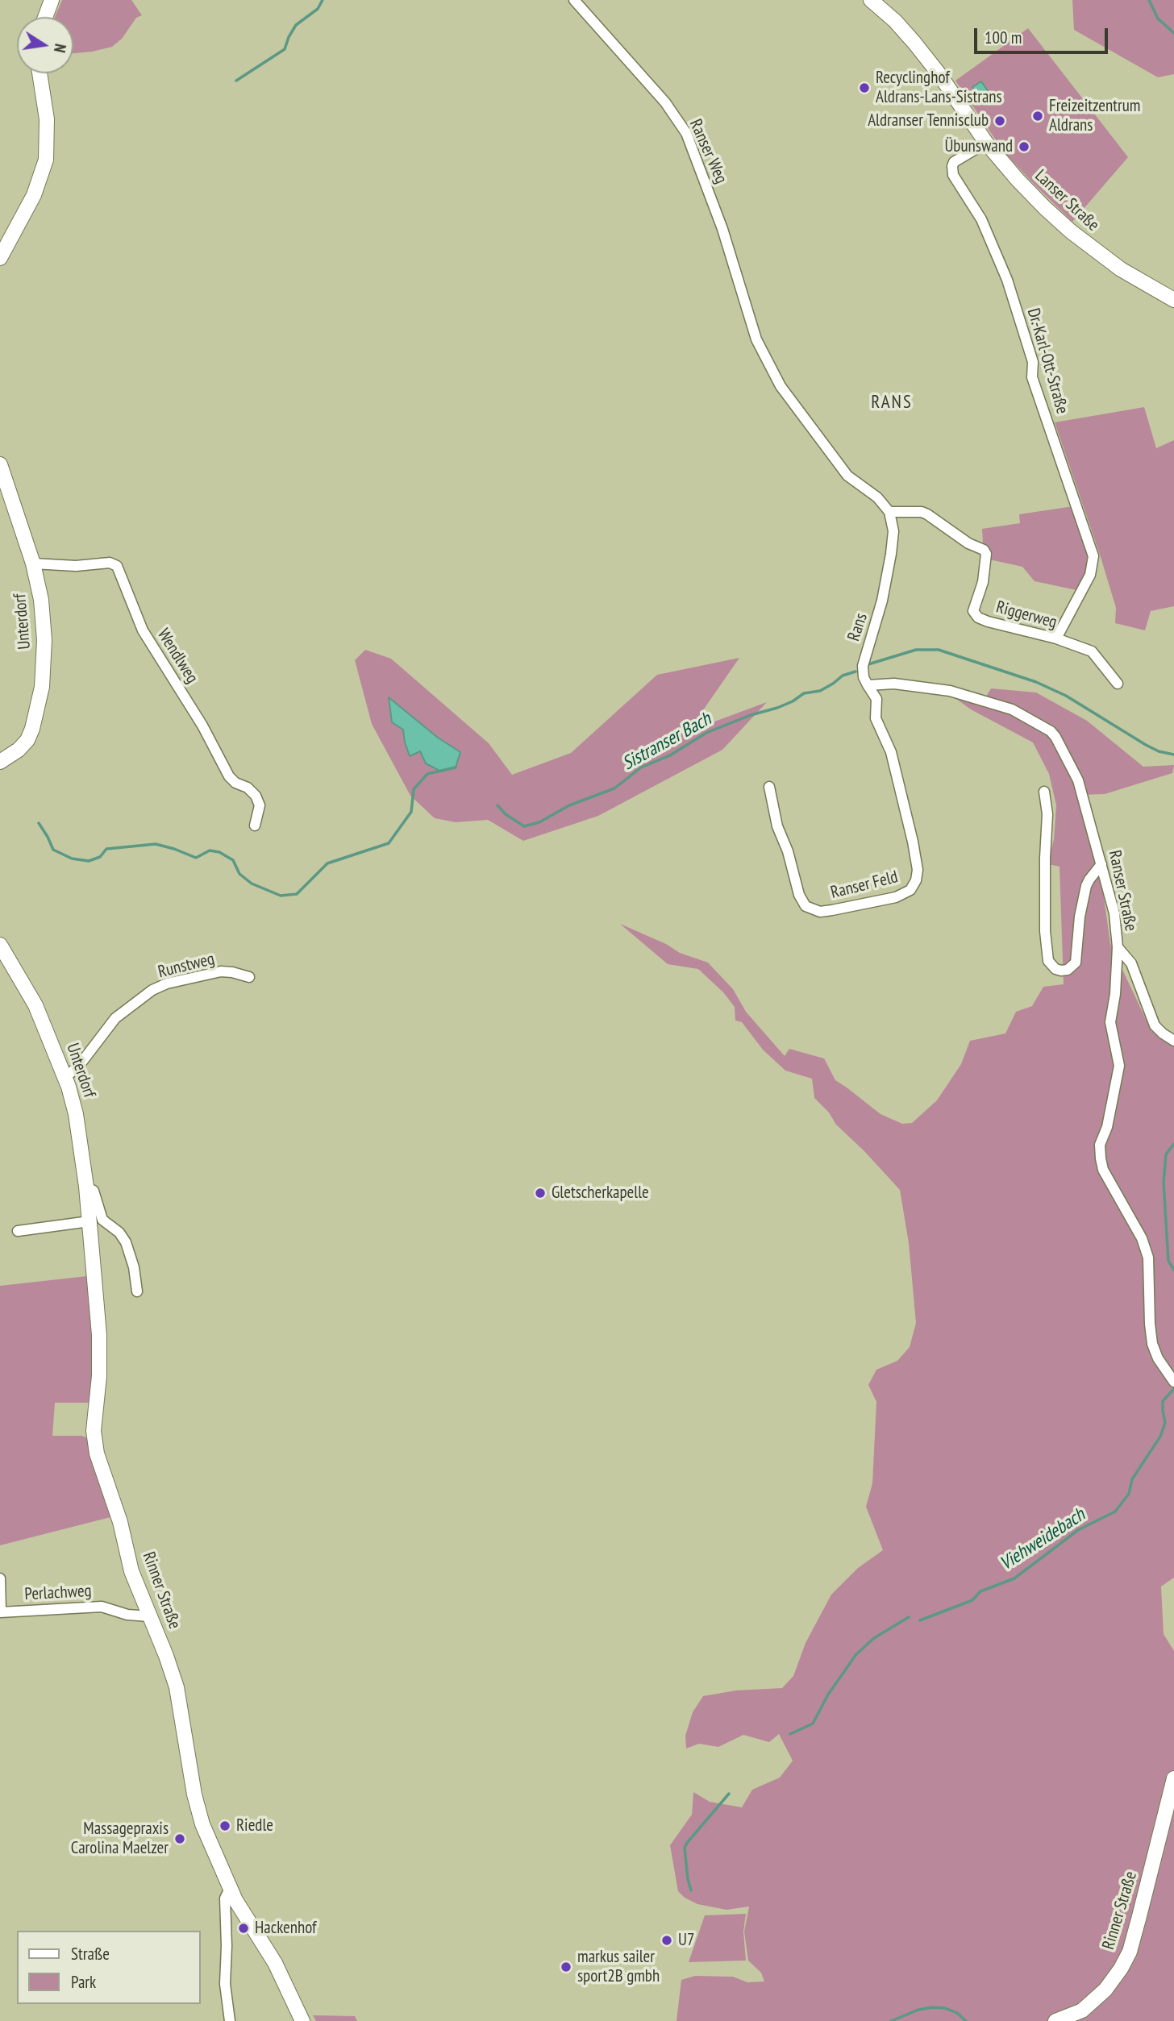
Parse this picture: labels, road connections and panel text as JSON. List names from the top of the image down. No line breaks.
{"streets":{"main road":["Lanser Straße","Unterdorf","Rinner Straße"],"street":["Ranser Weg","Dr.-Karl-Ott-Straße","Riggerweg","Rans","Wendlweg","Ranser Feld","Ranser Straße","Runstweg","Perlachweg"]},"crossings":[["Ranser Weg","Riggerweg"],["Ranser Weg","Rans"],["Lanser Straße","Dr.-Karl-Ott-Straße"],["Dr.-Karl-Ott-Straße","Riggerweg"],["Riggerweg","Rans"],["Unterdorf","Wendlweg"],["Unterdorf","Runstweg"],["Unterdorf","Rinner Straße"],["Rans","Ranser Feld"],["Rans","Ranser Straße"],["Ranser Feld","Ranser Straße"],["Rinner Straße","Perlachweg"]],"districts":["RANS"],"water":["Sistranser Bach","Viehweidebach"],"places":["Recyclinghof Aldrans-Lans-Sistrans","Freizeitzentrum Aldrans","Aldranser Tennisclub","Übunswand","Gletscherkapelle","Riedle","Massagepraxis Carolina Maelzer","Hackenhof","U7","markus sailer sport2B gmbh"],"legend":["Straße","Park"],"scale_bar":"100 m","north":"right"}
